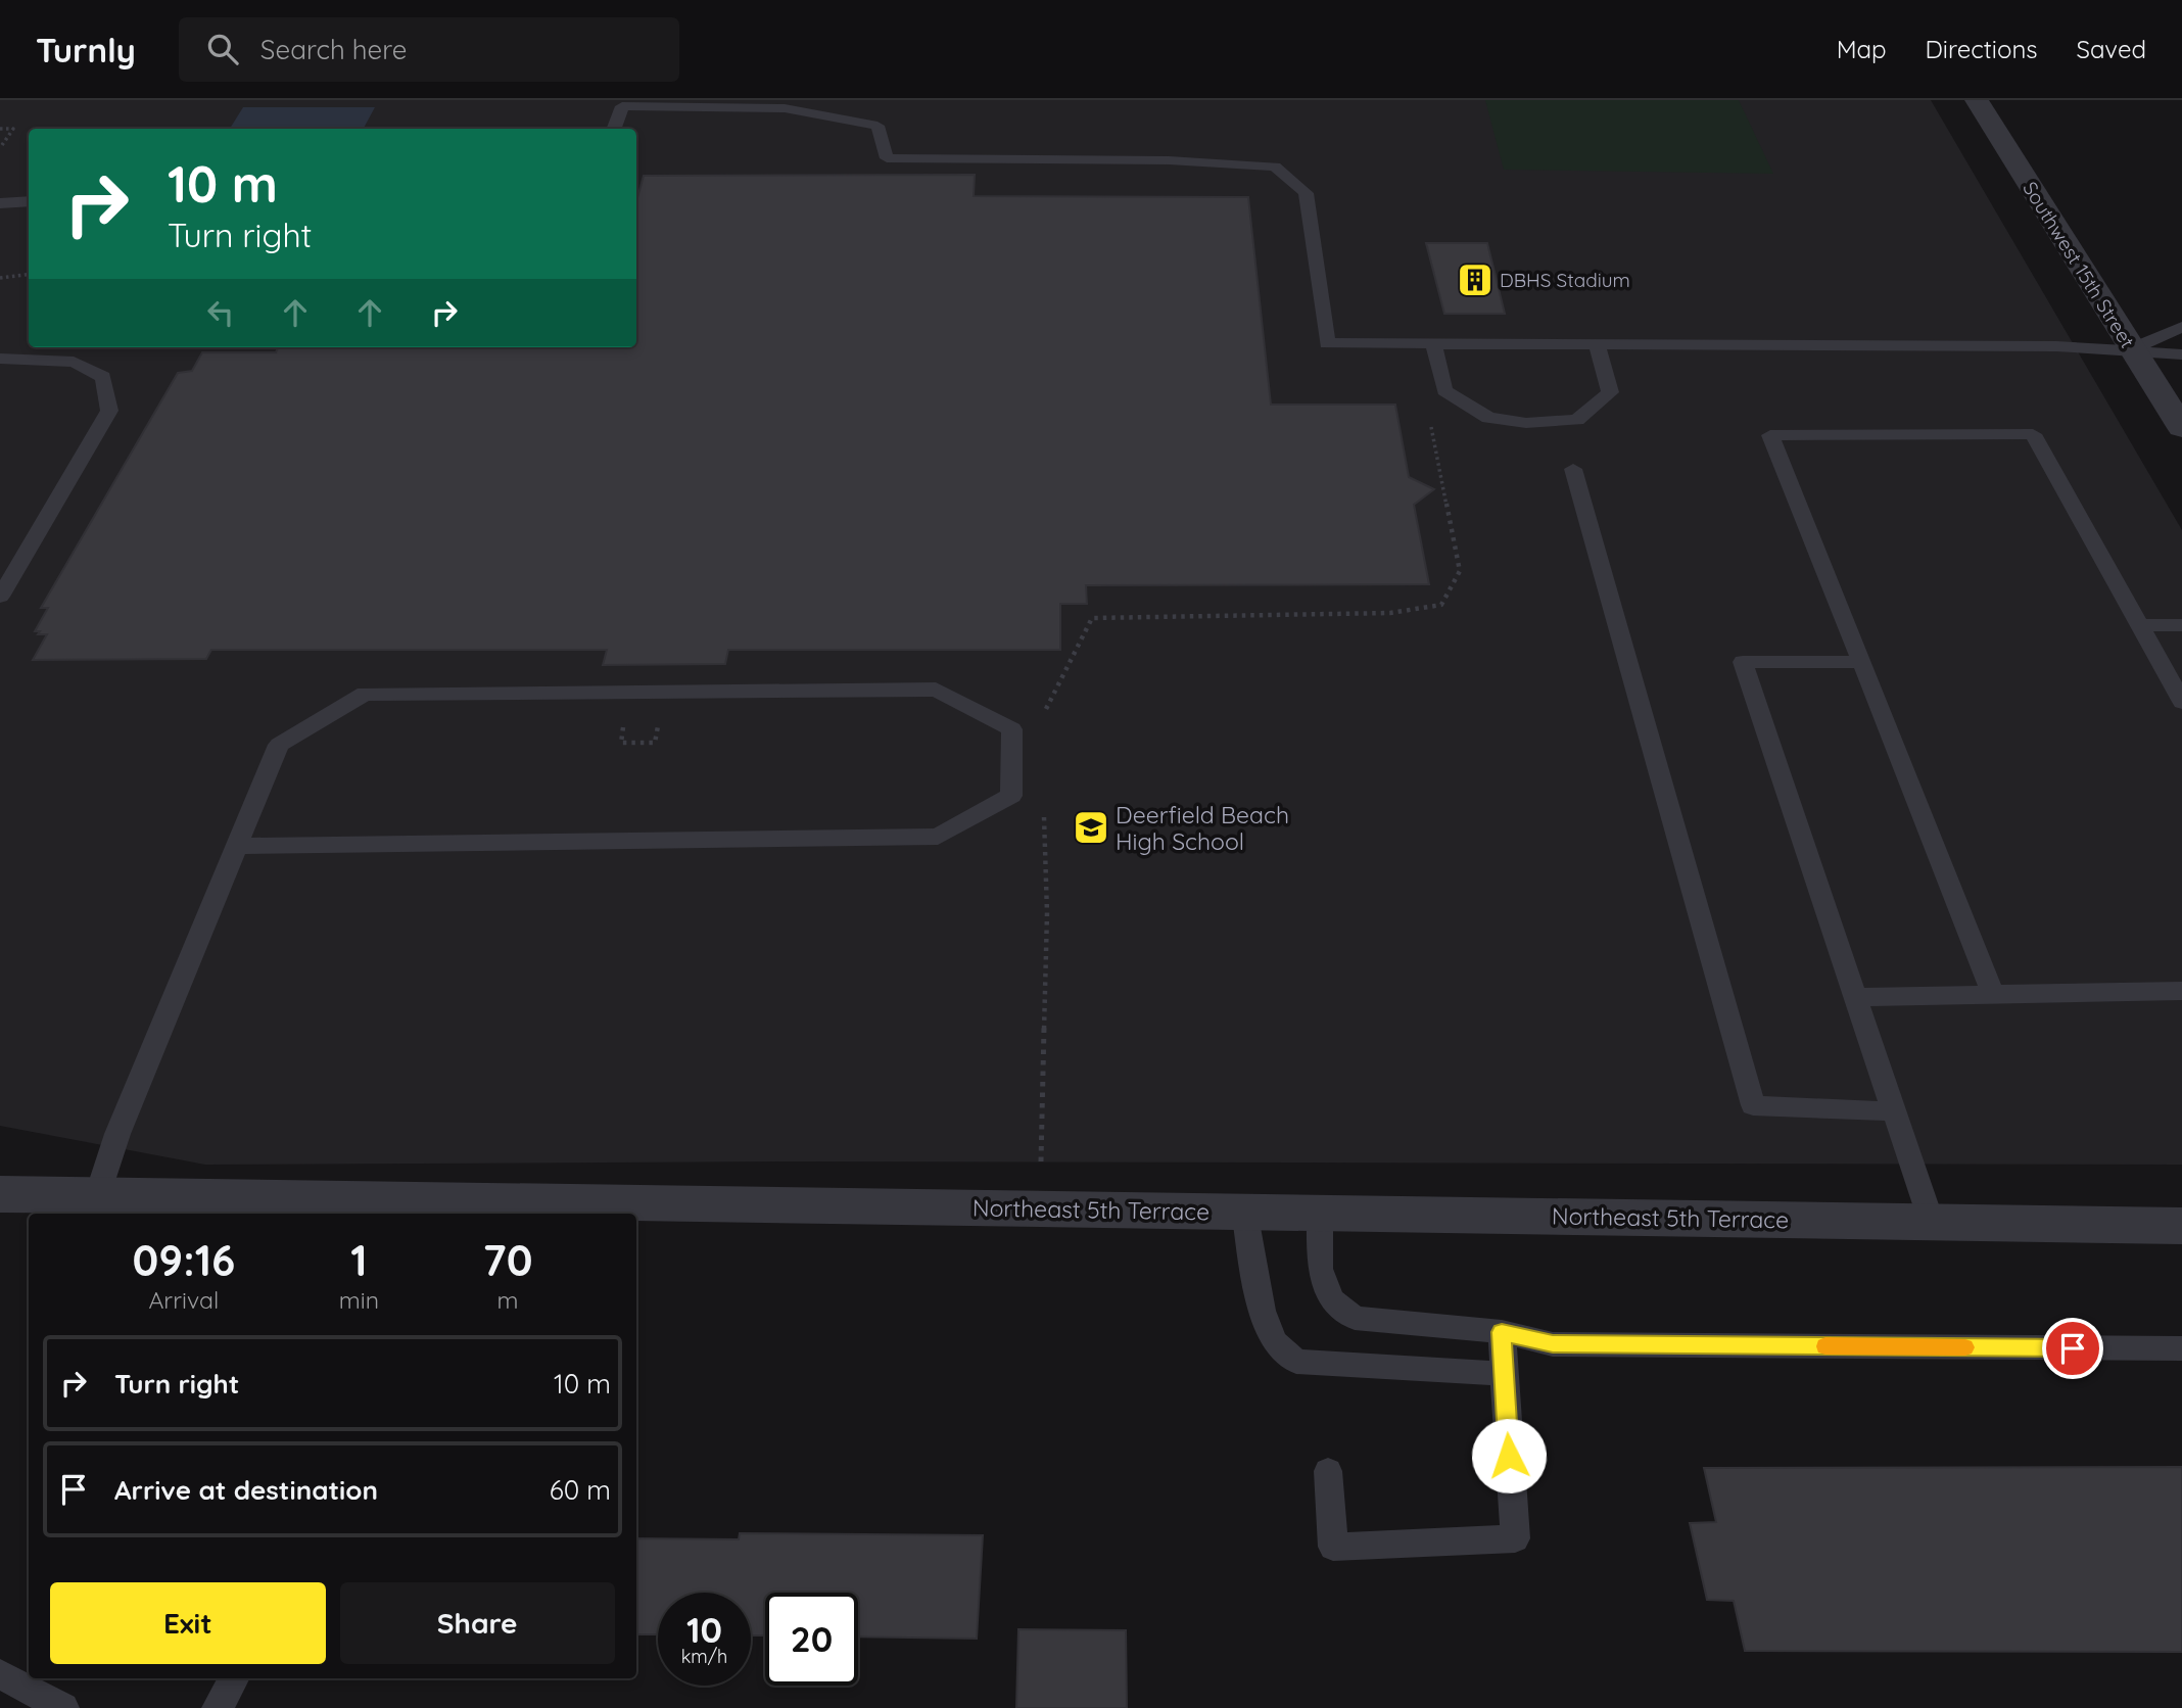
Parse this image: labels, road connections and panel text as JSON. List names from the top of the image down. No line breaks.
{"streets":{"street":["Southwest 15th Street","Northeast 5th Terrace"]},"places":{"building":["DBHS Stadium"],"school or university":["Deerfield Beach High School"]},"page":{"header":"Turnly","search":"Search here","nav":["Map","Directions","Saved"],"turn":["10 m","Turn right"],"eta":["09:16","Arrival","1","min","70","m"],"list":[{"name":"Turn right","value":"10 m"},{"name":"Arrive at destination","value":"60 m"}],"buttons":["Exit","Share"],"speed":"10 km/h","limit":"20"}}
